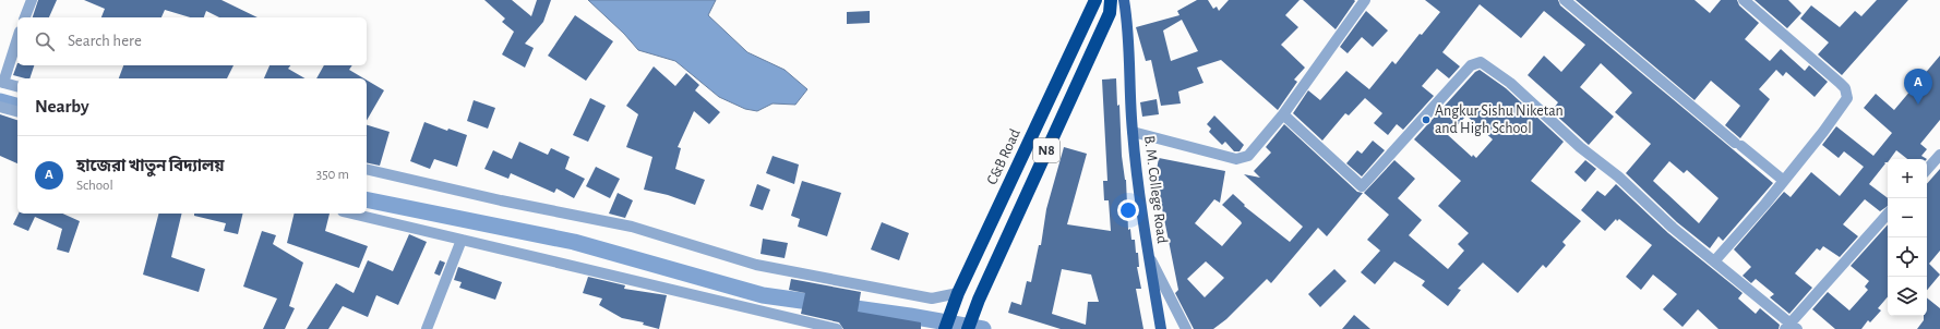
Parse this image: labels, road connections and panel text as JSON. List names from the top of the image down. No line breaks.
{"streets":{"highway":["N8","C&B Road"],"main road":["B. M. College Road"]},"places":["Angkur Sishu Niketan and High School"],"page":{"search":"Search here","pins":"A","heading":"Nearby","list":[{"mark":"A","name":"হাজেরা খাতুন বিদ্যালয়","note":"School","value":"350 m"}],"map_buttons":["+","−"]}}
